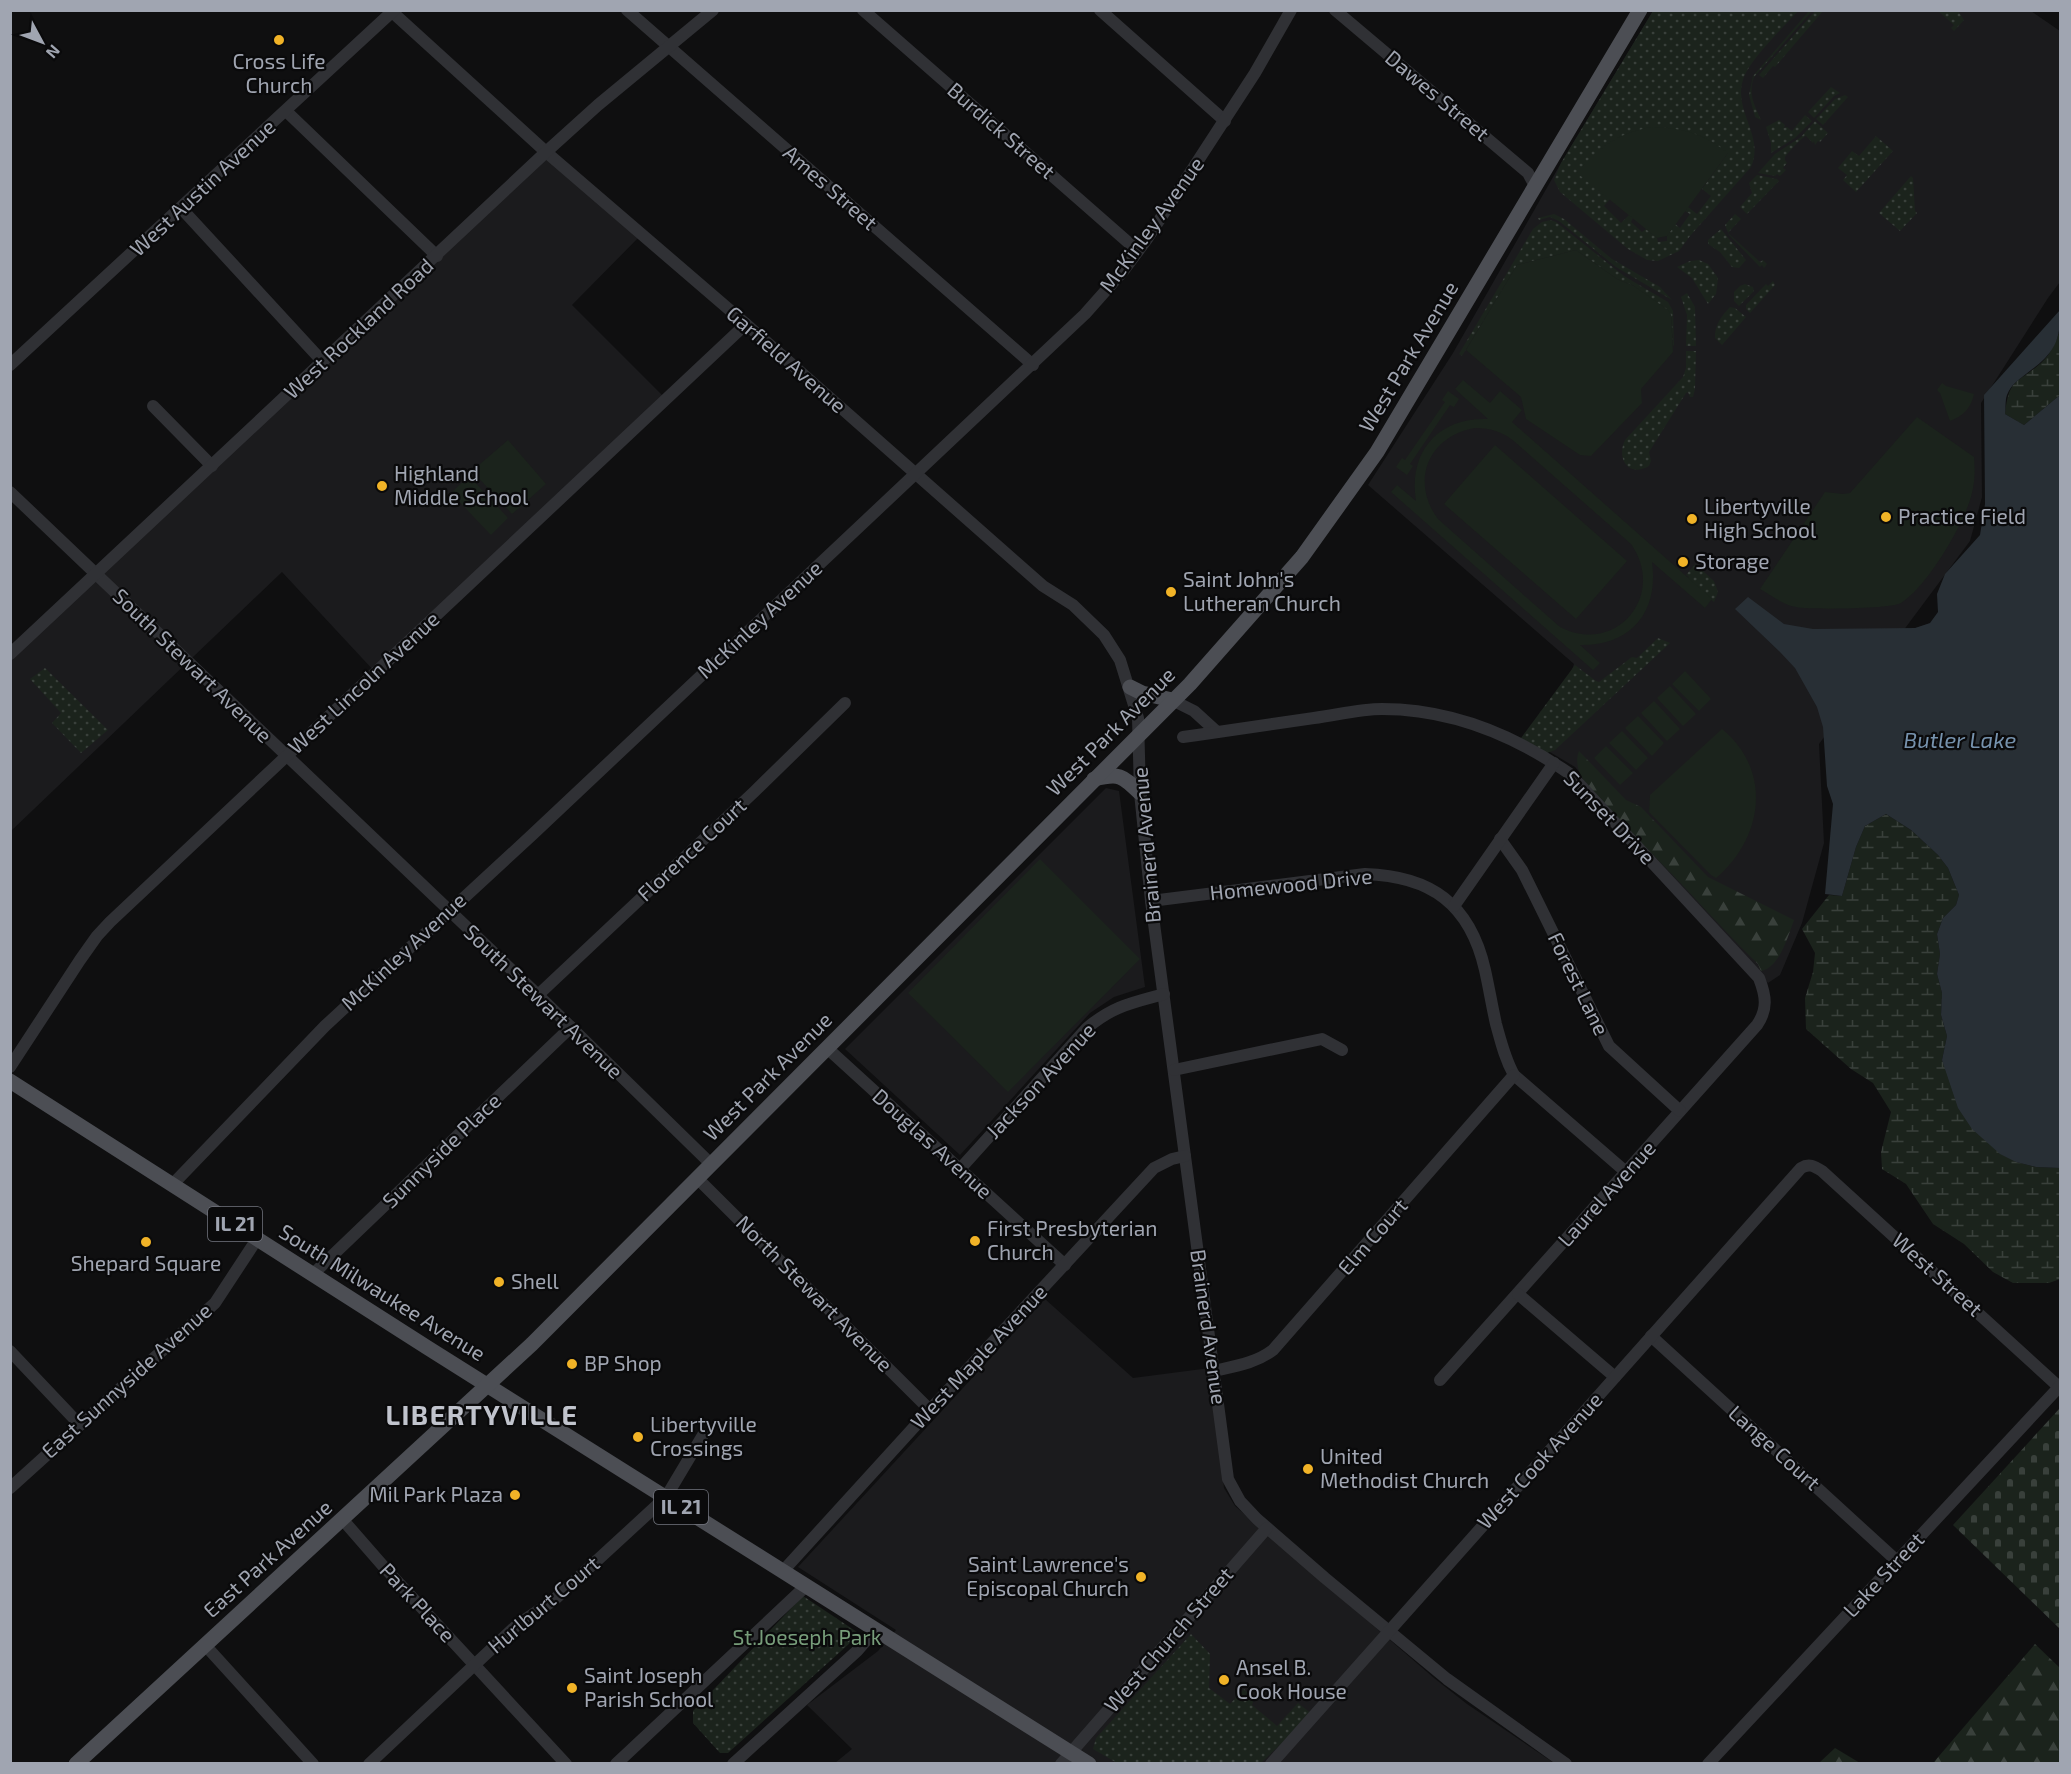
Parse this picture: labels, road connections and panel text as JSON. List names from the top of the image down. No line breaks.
{"streets":{"main road":["West Park Avenue","IL 21","South Milwaukee Avenue","East Park Avenue"],"street":["Dawes Street","Burdick Street","West Austin Avenue","Ames Street","McKinley Avenue","West Rockland Road","Garfield Avenue","South Stewart Avenue","West Lincoln Avenue","Sunset Drive","Brainerd Avenue","Florence Court","Homewood Drive","Forest Lane","Jackson Avenue","Douglas Avenue","Sunnyside Place","Laurel Avenue","Elm Court","West Street","North Stewart Avenue","West Maple Avenue","East Sunnyside Avenue","Lange Court","West Cook Avenue","Lake Street","Park Place","Hurlburt Court","West Church Street"]},"crossings":[["Dawes Street","West Park Avenue"],["Burdick Street","McKinley Avenue"],["West Austin Avenue","Garfield Avenue"],["Ames Street","McKinley Avenue"],["Ames Street","West Rockland Road"],["McKinley Avenue","Garfield Avenue"],["McKinley Avenue","South Stewart Avenue"],["McKinley Avenue","South Milwaukee Avenue"],["West Rockland Road","Garfield Avenue"],["West Rockland Road","South Stewart Avenue"],["West Park Avenue","Garfield Avenue"],["West Park Avenue","South Stewart Avenue"],["West Park Avenue","Brainerd Avenue"],["West Park Avenue","Douglas Avenue"],["West Park Avenue","IL 21"],["West Park Avenue","South Milwaukee Avenue"],["West Park Avenue","North Stewart Avenue"],["West Park Avenue","East Park Avenue"],["Garfield Avenue","West Lincoln Avenue"],["Garfield Avenue","Brainerd Avenue"],["South Stewart Avenue","West Lincoln Avenue"],["South Stewart Avenue","Florence Court"],["South Stewart Avenue","Sunnyside Place"],["Sunset Drive","Laurel Avenue"],["Brainerd Avenue","Homewood Drive"],["Brainerd Avenue","Jackson Avenue"],["Brainerd Avenue","Elm Court"],["Brainerd Avenue","West Maple Avenue"],["Brainerd Avenue","West Cook Avenue"],["Brainerd Avenue","West Church Street"],["Homewood Drive","Laurel Avenue"],["Homewood Drive","Elm Court"],["Forest Lane","Laurel Avenue"],["Jackson Avenue","Douglas Avenue"],["Douglas Avenue","West Maple Avenue"],["Sunnyside Place","South Milwaukee Avenue"],["IL 21","South Milwaukee Avenue"],["IL 21","West Maple Avenue"],["IL 21","East Park Avenue"],["IL 21","Hurlburt Court"],["IL 21","West Church Street"],["West Street","West Cook Avenue"],["West Street","Lake Street"],["South Milwaukee Avenue","East Sunnyside Avenue"],["South Milwaukee Avenue","East Park Avenue"],["North Stewart Avenue","West Maple Avenue"],["Lange Court","West Cook Avenue"],["Lange Court","Lake Street"],["East Park Avenue","Park Place"],["Park Place","Hurlburt Court"]],"districts":["LIBERTYVILLE"],"water":["Butler Lake"],"parks":["St.Joeseph Park"],"places":["Cross Life Church","Highland Middle School","Practice Field","Libertyville High School","Storage","Saint John's Lutheran Church","First Presbyterian Church","Shepard Square","Shell","BP Shop","Libertyville Crossings","United Methodist Church","Mil Park Plaza","Saint Lawrence's Episcopal Church","Ansel B. Cook House","Saint Joseph Parish School"],"north":"bottom right"}
